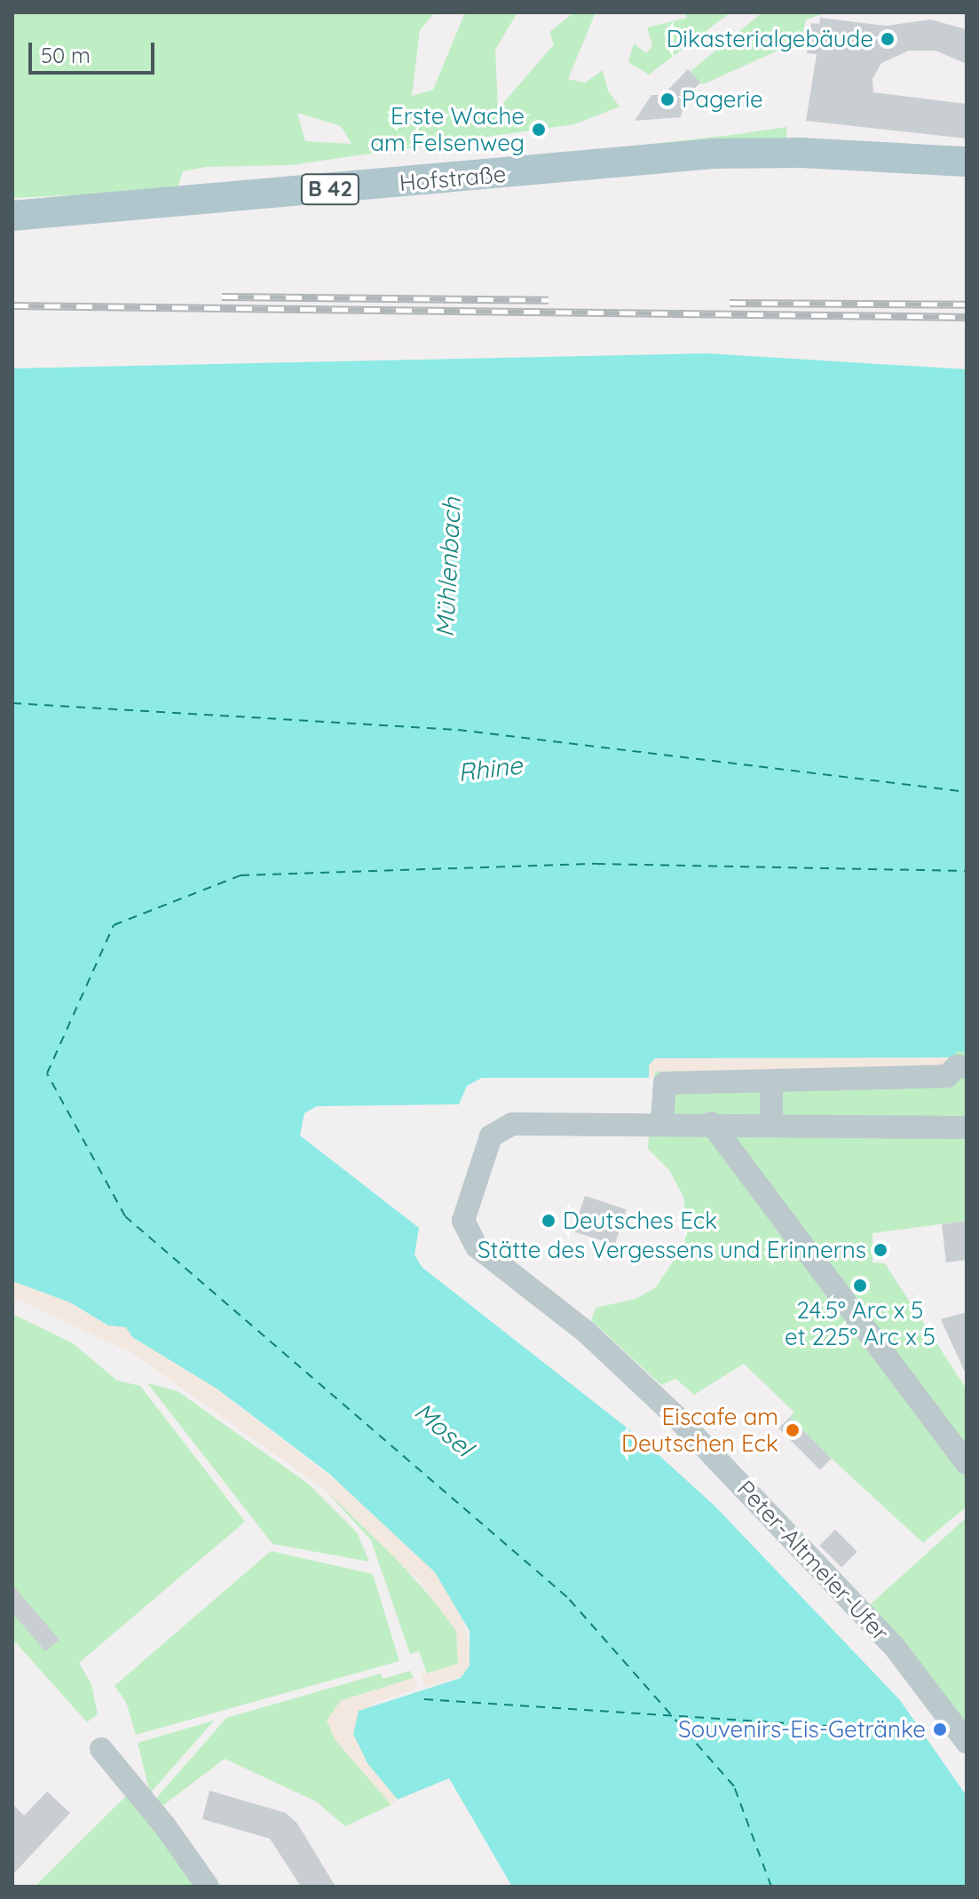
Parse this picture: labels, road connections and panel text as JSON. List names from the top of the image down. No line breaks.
{"streets":{"main road":["Hofstraße","B 42"],"street":["Peter-Altmeier-Ufer"]},"water":["Mühlenbach","Rhine","Mosel"],"places":["Dikasterialgebäude","Pagerie","Erste Wache am Felsenweg","Deutsches Eck","Stätte des Vergessens und Erinnerns","24.5° Arc x 5 et 225° Arc x 5","Eiscafe am Deutschen Eck","Souvenirs-Eis-Getränke"],"scale_bar":"50 m"}
